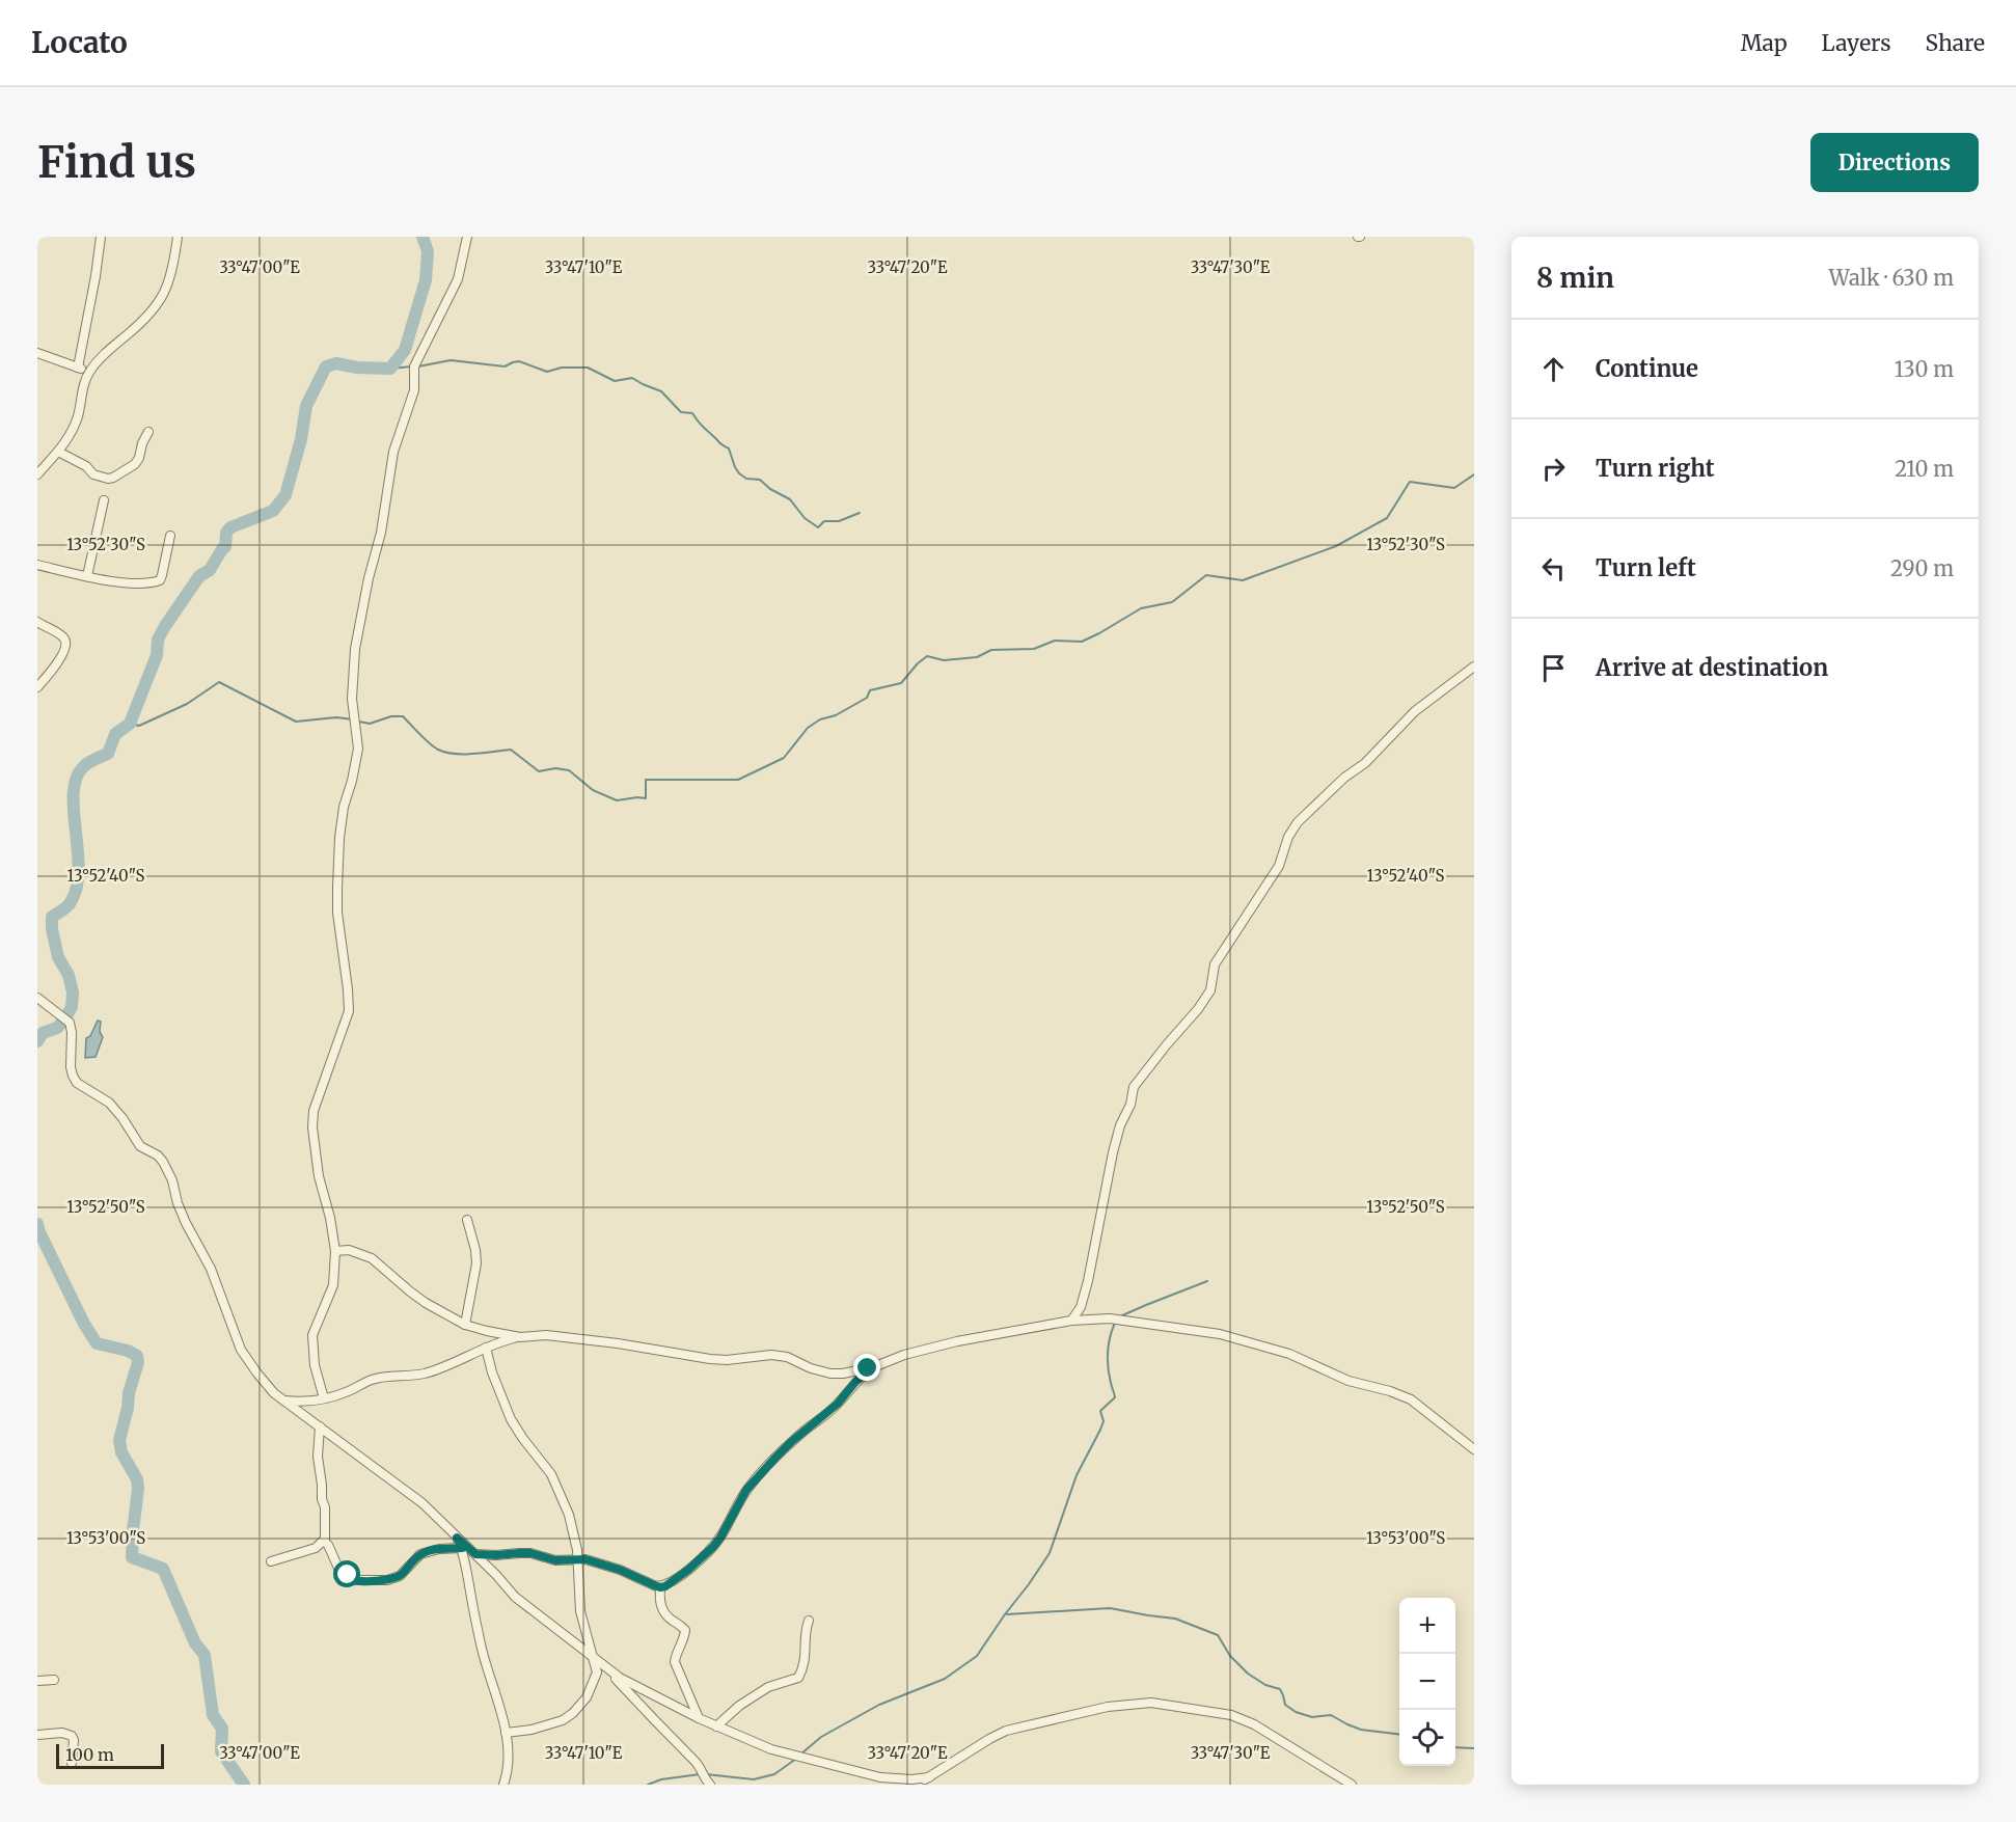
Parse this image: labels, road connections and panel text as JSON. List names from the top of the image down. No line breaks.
{"scale_bar":"100 m","page":{"header":"Locato","nav":["Map","Layers","Share"],"buttons":"Directions","title":"Find us","heading":["8 min","Walk · 630 m"],"list":[["Continue","130 m"],["Turn right","210 m"],["Turn left","290 m"],"Arrive at destination"],"map_buttons":["+","−"],"scale":"100 m"},"coordinates":["33°47'00\"E","33°47'10\"E","33°47'20\"E","33°47'30\"E","13°52'30\"S","13°52'40\"S","13°52'50\"S","13°53'00\"S"]}
